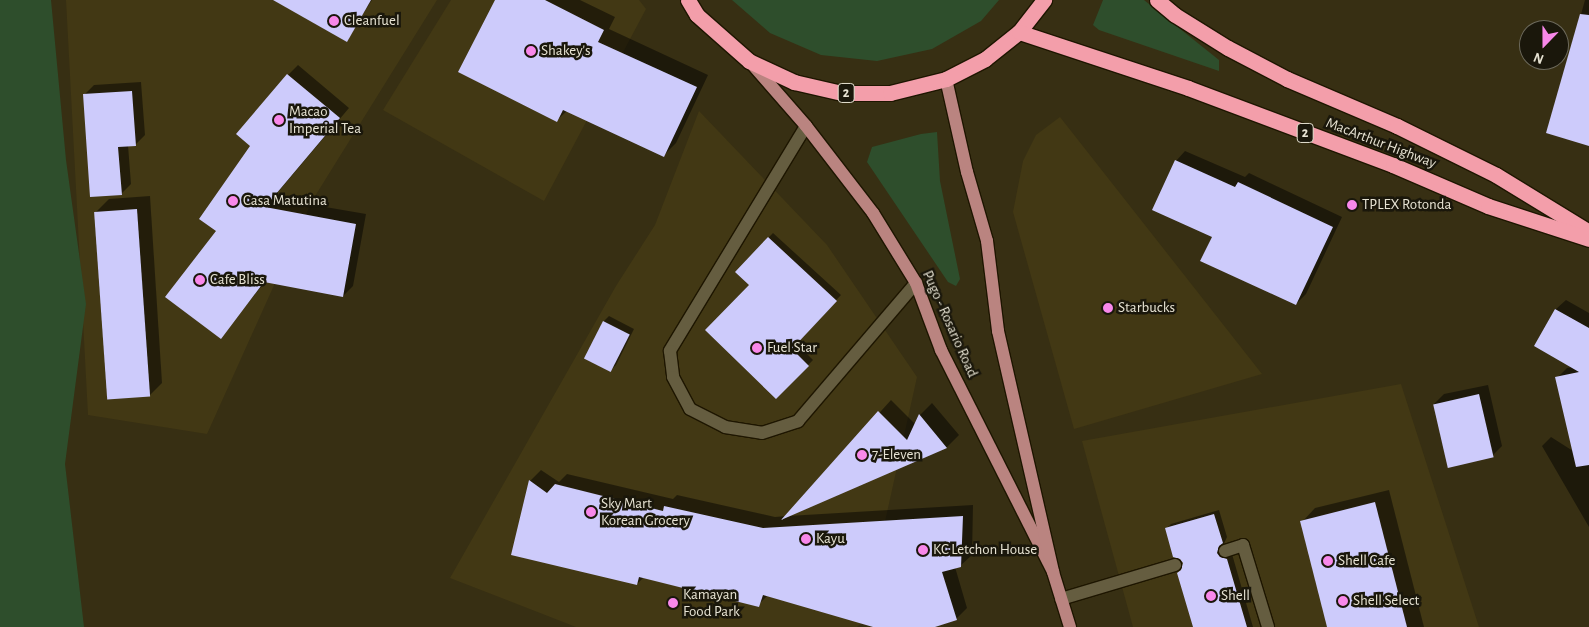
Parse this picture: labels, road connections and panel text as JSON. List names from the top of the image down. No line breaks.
{"streets":{"highway":["2","MacArthur Highway"],"main road":["Pugo - Rosario Road"]},"crossings":[["2","MacArthur Highway"],["2","Pugo - Rosario Road"]],"places":["Cleanfuel","Shakey's","Macao Imperial Tea","Casa Matutina","TPLEX Rotonda","Cafe Bliss","Starbucks","Fuel Star","7-Eleven","Sky Mart Korean Grocery","Kayu","KC Letchon House","Shell Cafe","Shell","Shell Select","Kamayan Food Park"],"north":"bottom"}
